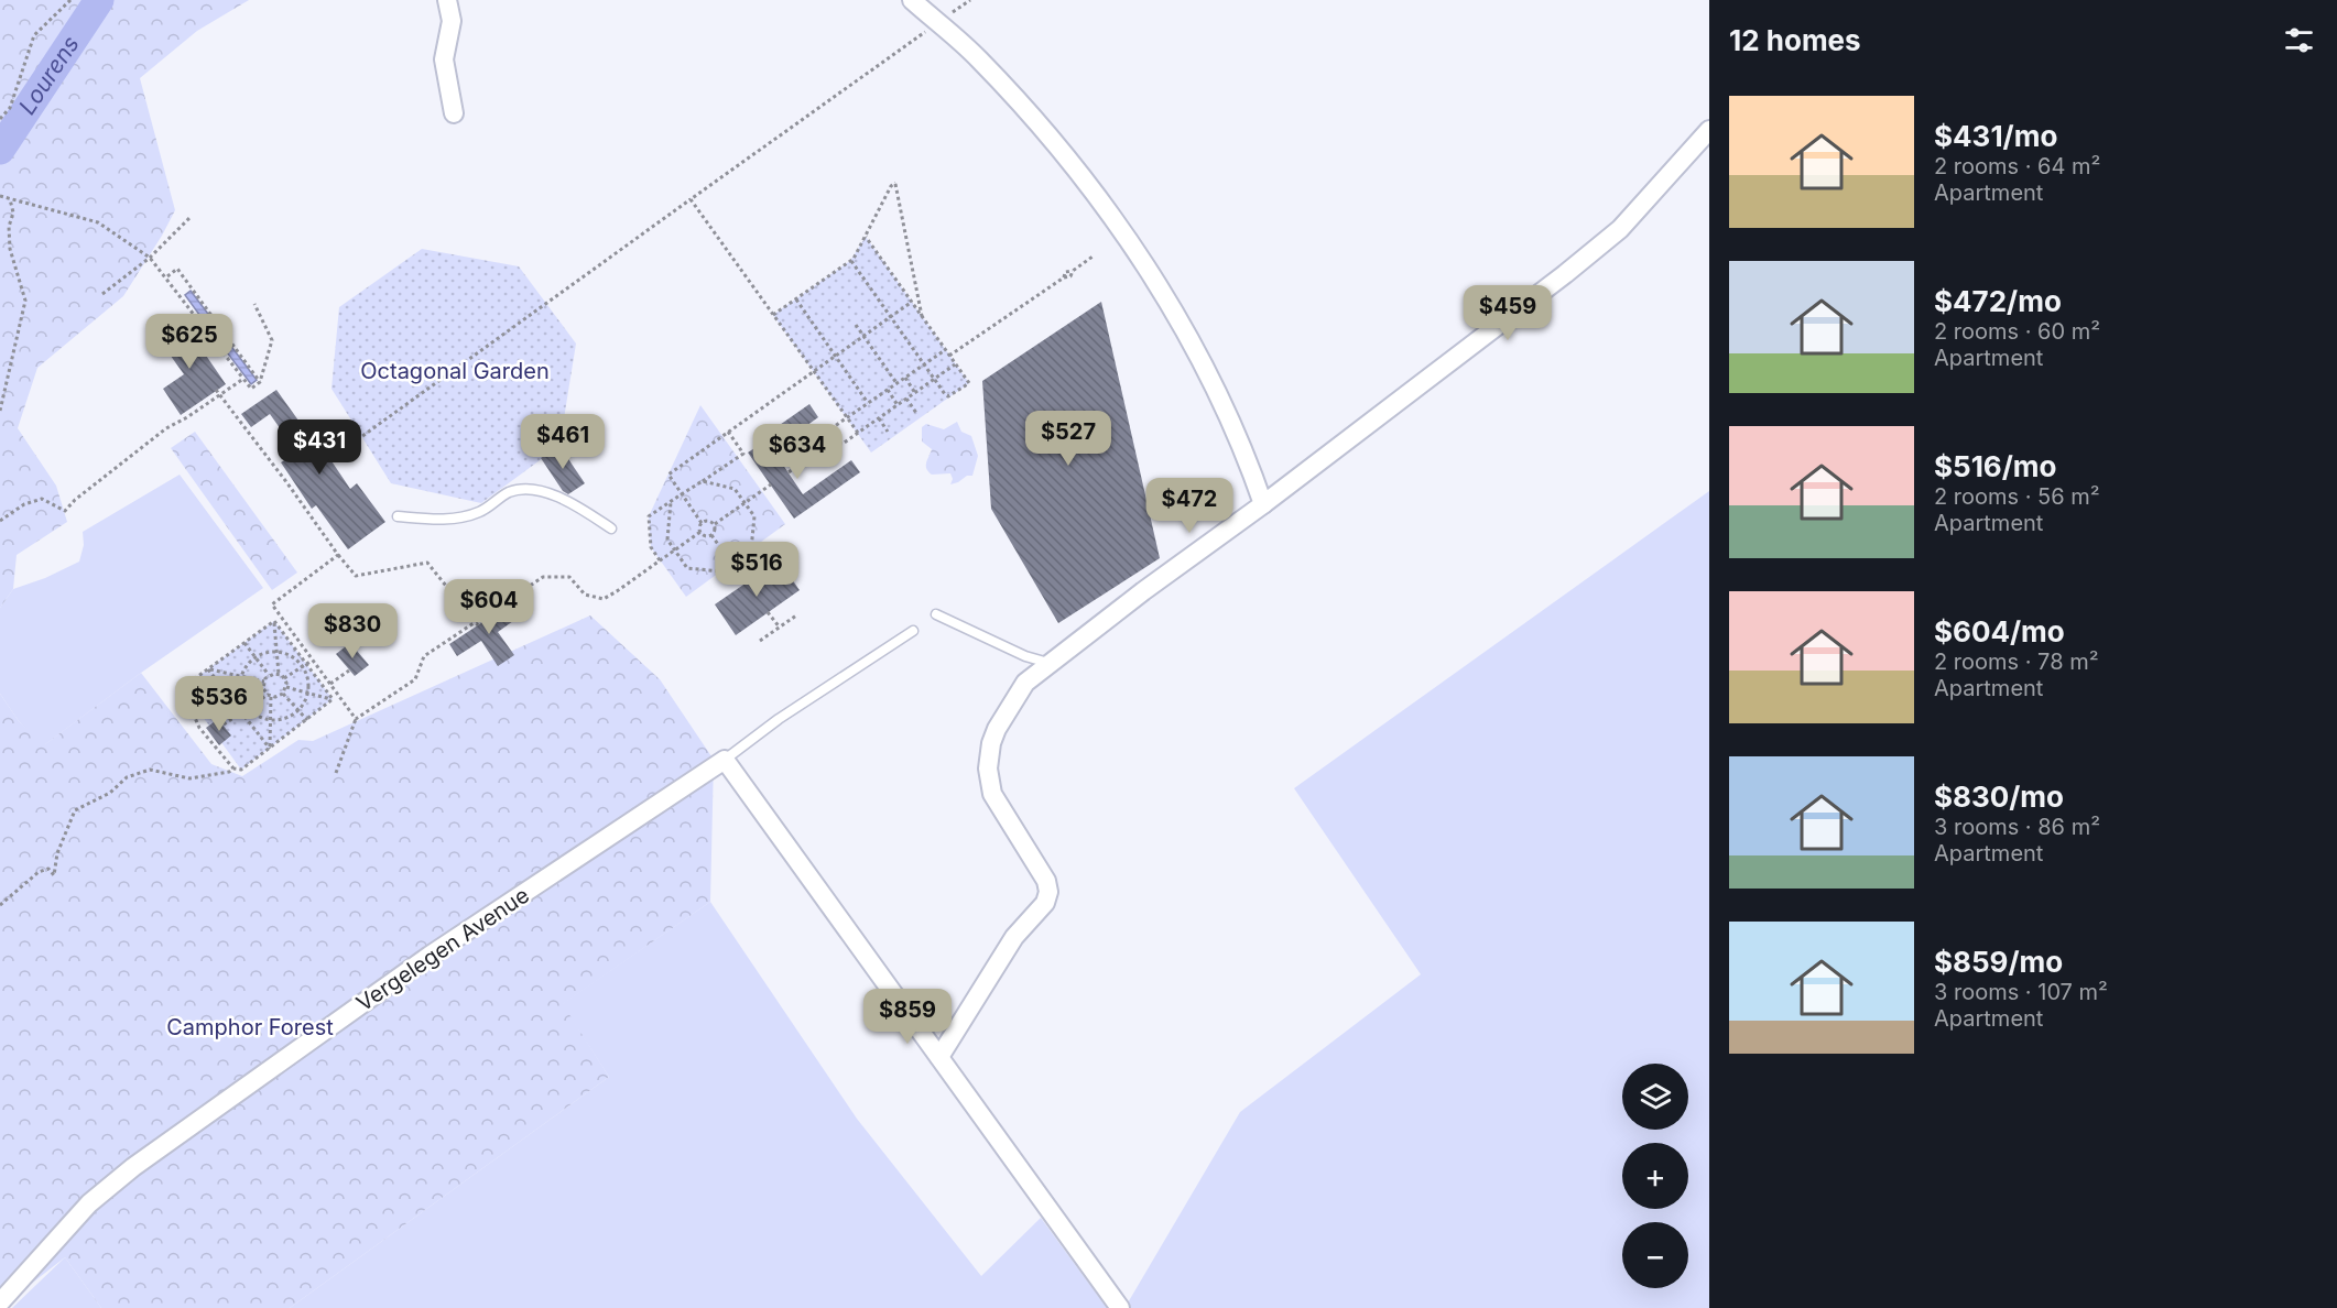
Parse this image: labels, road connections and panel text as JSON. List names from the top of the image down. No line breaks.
{"streets":{"street":["Vergelegen Avenue"]},"water":["Lourens"],"parks":["Octagonal Garden","Camphor Forest"],"page":{"heading":"12 homes","list":[{"name":"$431/mo","note":"2 rooms · 64 m² · Apartment"},{"name":"$472/mo","note":"2 rooms · 60 m² · Apartment"},{"name":"$516/mo","note":"2 rooms · 56 m² · Apartment"},{"name":"$604/mo","note":"2 rooms · 78 m² · Apartment"},{"name":"$830/mo","note":"3 rooms · 86 m² · Apartment"},{"name":"$859/mo","note":"3 rooms · 107 m² · Apartment"}],"price":["$459","$625","$527","$461","$431","$634","$472","$516","$604","$830","$536","$859"],"map_buttons":["+","−"]}}
